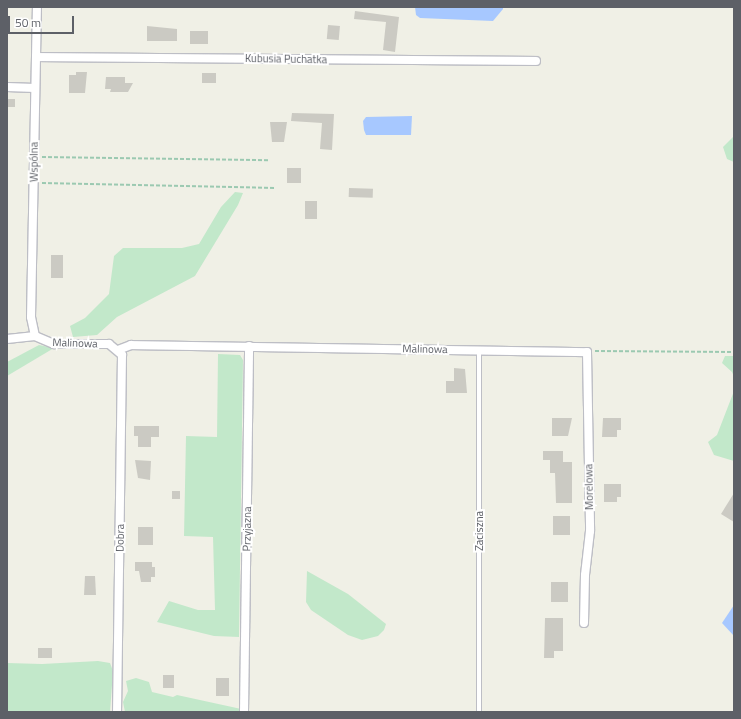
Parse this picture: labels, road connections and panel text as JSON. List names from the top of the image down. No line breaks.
{"streets":{"street":["Kubusia Puchatka","Wspólna","Malinowa","Morelowa","Przyjazna","Dobra"],"lane":["Zaciszna"]},"crossings":[["Kubusia Puchatka","Wspólna"],["Wspólna","Malinowa"],["Malinowa","Morelowa"],["Malinowa","Przyjazna"],["Malinowa","Zaciszna"],["Malinowa","Dobra"]],"scale_bar":"50 m"}
